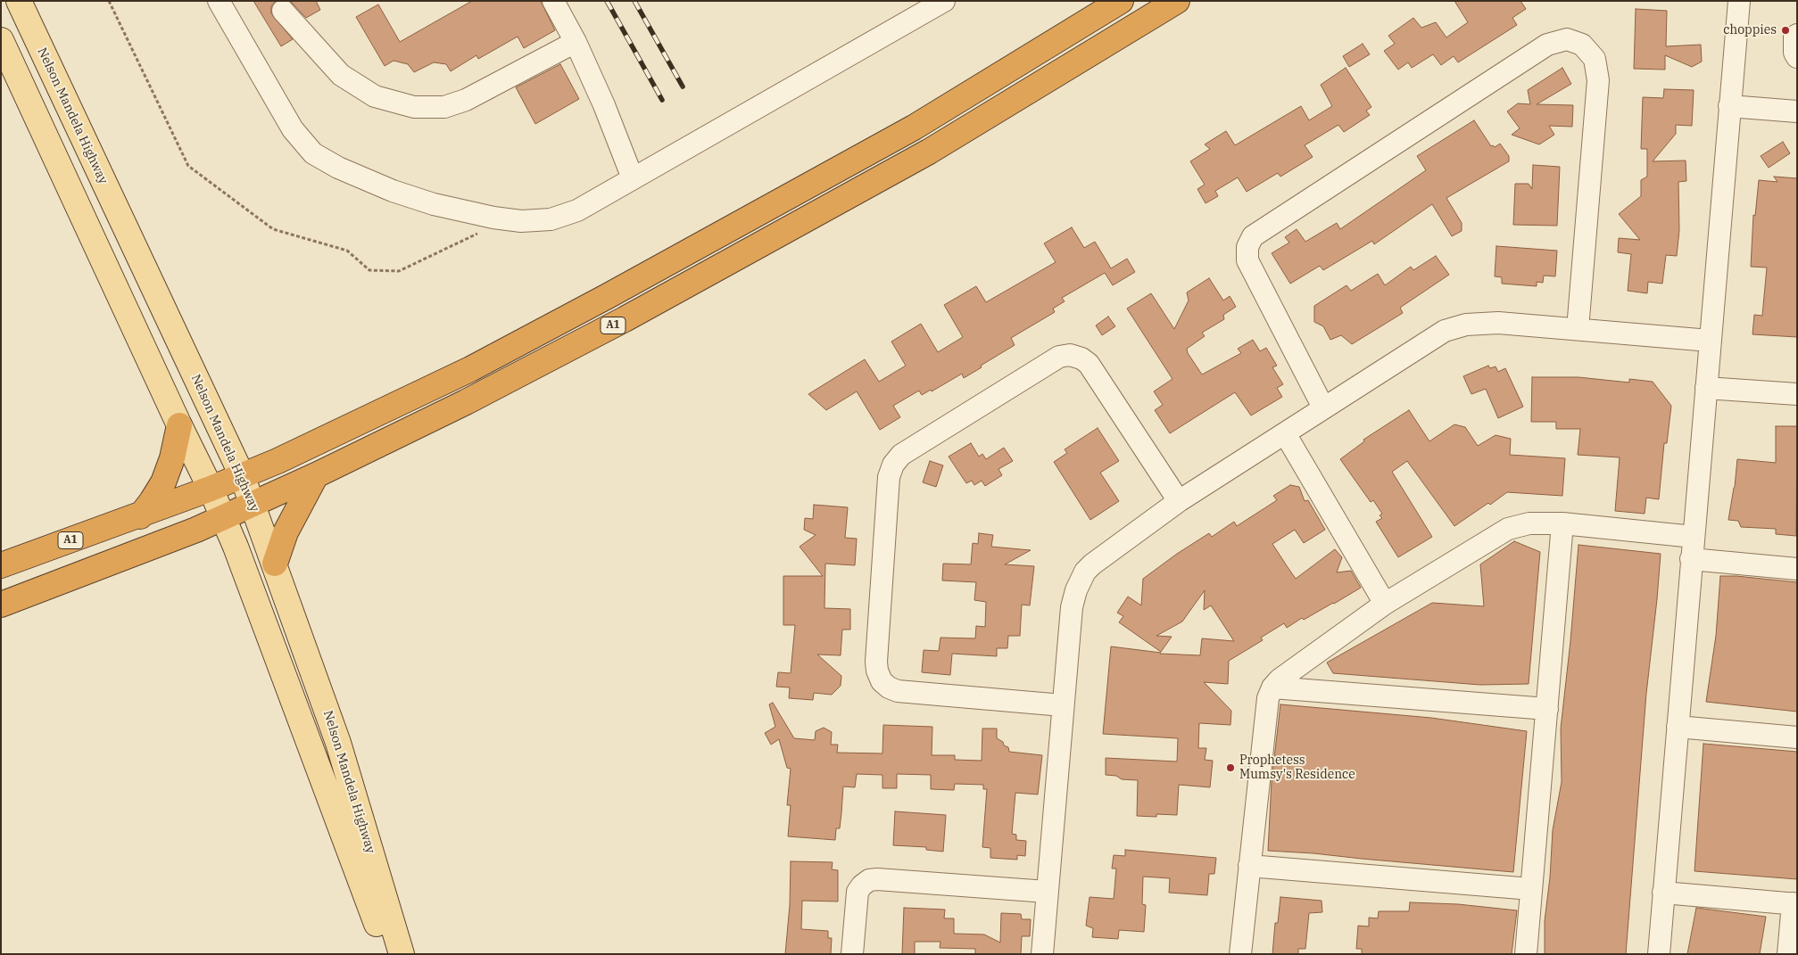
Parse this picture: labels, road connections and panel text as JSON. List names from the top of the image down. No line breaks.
{"streets":{"highway":["A1"],"main road":["Nelson Mandela Highway"]},"crossings":[["Nelson Mandela Highway","A1"]],"places":["choppies","Prophetess Mumsy's Residence"]}
